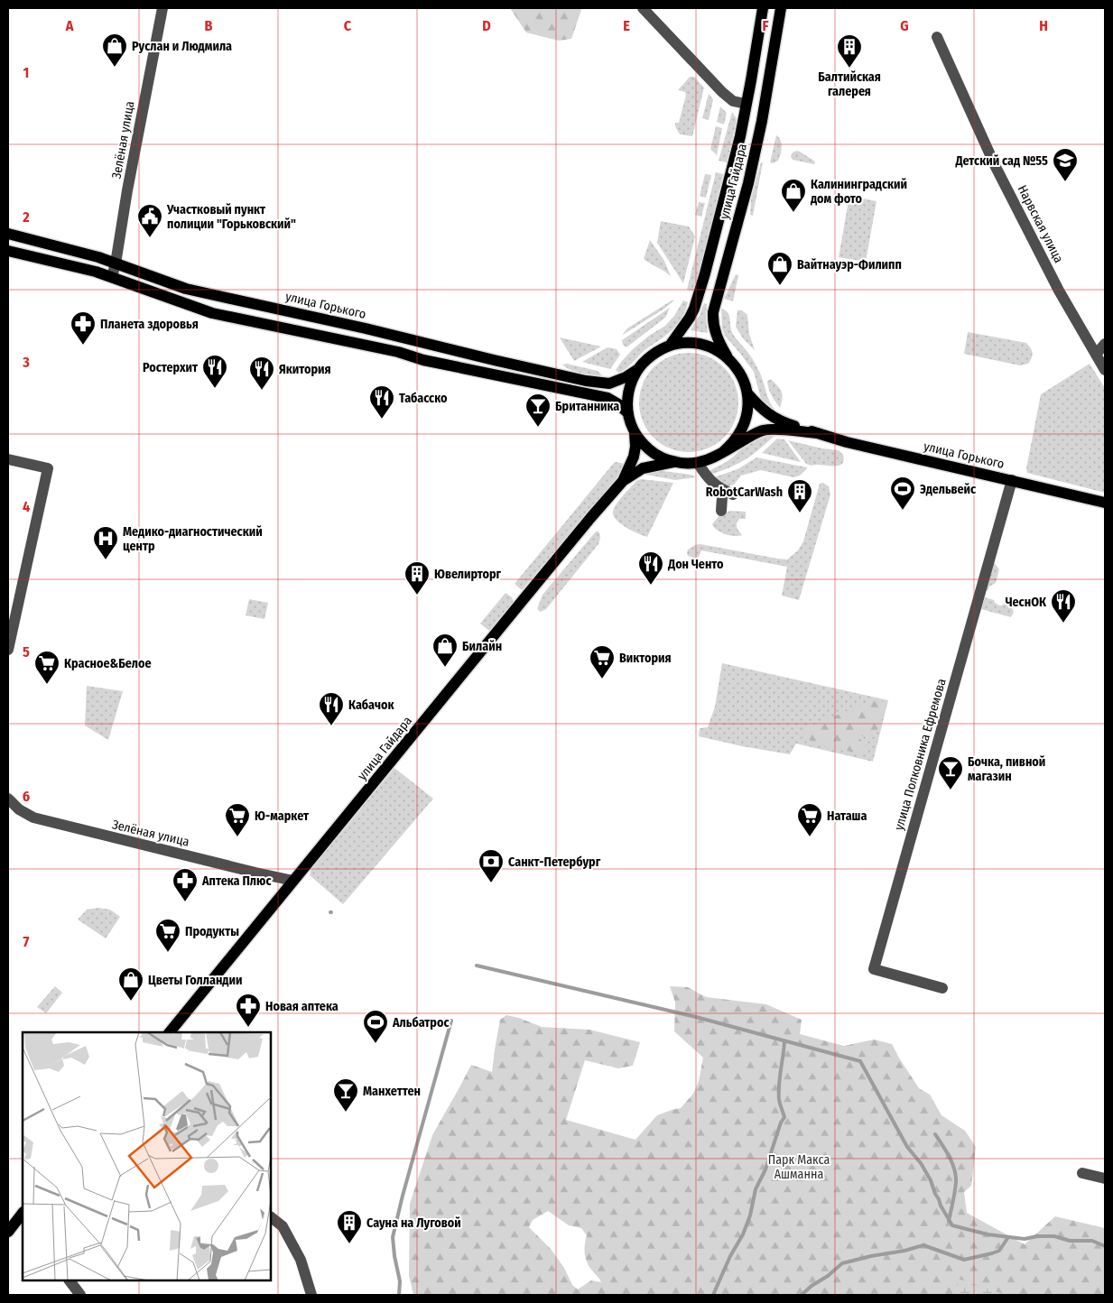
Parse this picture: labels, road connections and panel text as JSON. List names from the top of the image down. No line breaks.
{"streets":{"main road":["улица Гайдара","улица Горького"],"street":["Зелёная улица","Нарвская улица","улица Полковника Ефремова"]},"crossings":[["Зелёная улица","улица Гайдара"],["Зелёная улица","улица Горького"],["улица Гайдара","улица Горького"],["улица Горького","улица Полковника Ефремова"]],"parks":["Парк Макса Ашманна"],"places":{"shop":["Руслан и Людмила","Калининградский дом фото","Вайтнауэр-Филипп","Билайн","Цветы Голландии"],"building":["Балтийская галерея","RobotCarWash","Ювелирторг","Сауна на Луговой"],"school or university":["Детский сад №55"],"public building":["Участковый пункт полиции \"Горьковский\""],"pharmacy":["Планета здоровья","Аптека Плюс","Новая аптека"],"restaurant":["Ростерхит","Якитория","Табасско","Дон Ченто","ЧеснОК","Кабачок"],"bar":["Британника","Бочка, пивной магазин","Манхеттен"],"sports":["Эдельвейс","Альбатрос"],"hospital":["Медико-диагностический центр"],"supermarket":["Виктория","Красное&Белое","Ю-маркет","Наташа","Продукты"],"bank":["Санкт-Петербург"]},"grid":{"columns":["A","B","C","D","E","F","G","H"],"rows":["1","2","3","4","5","6","7"]}}
